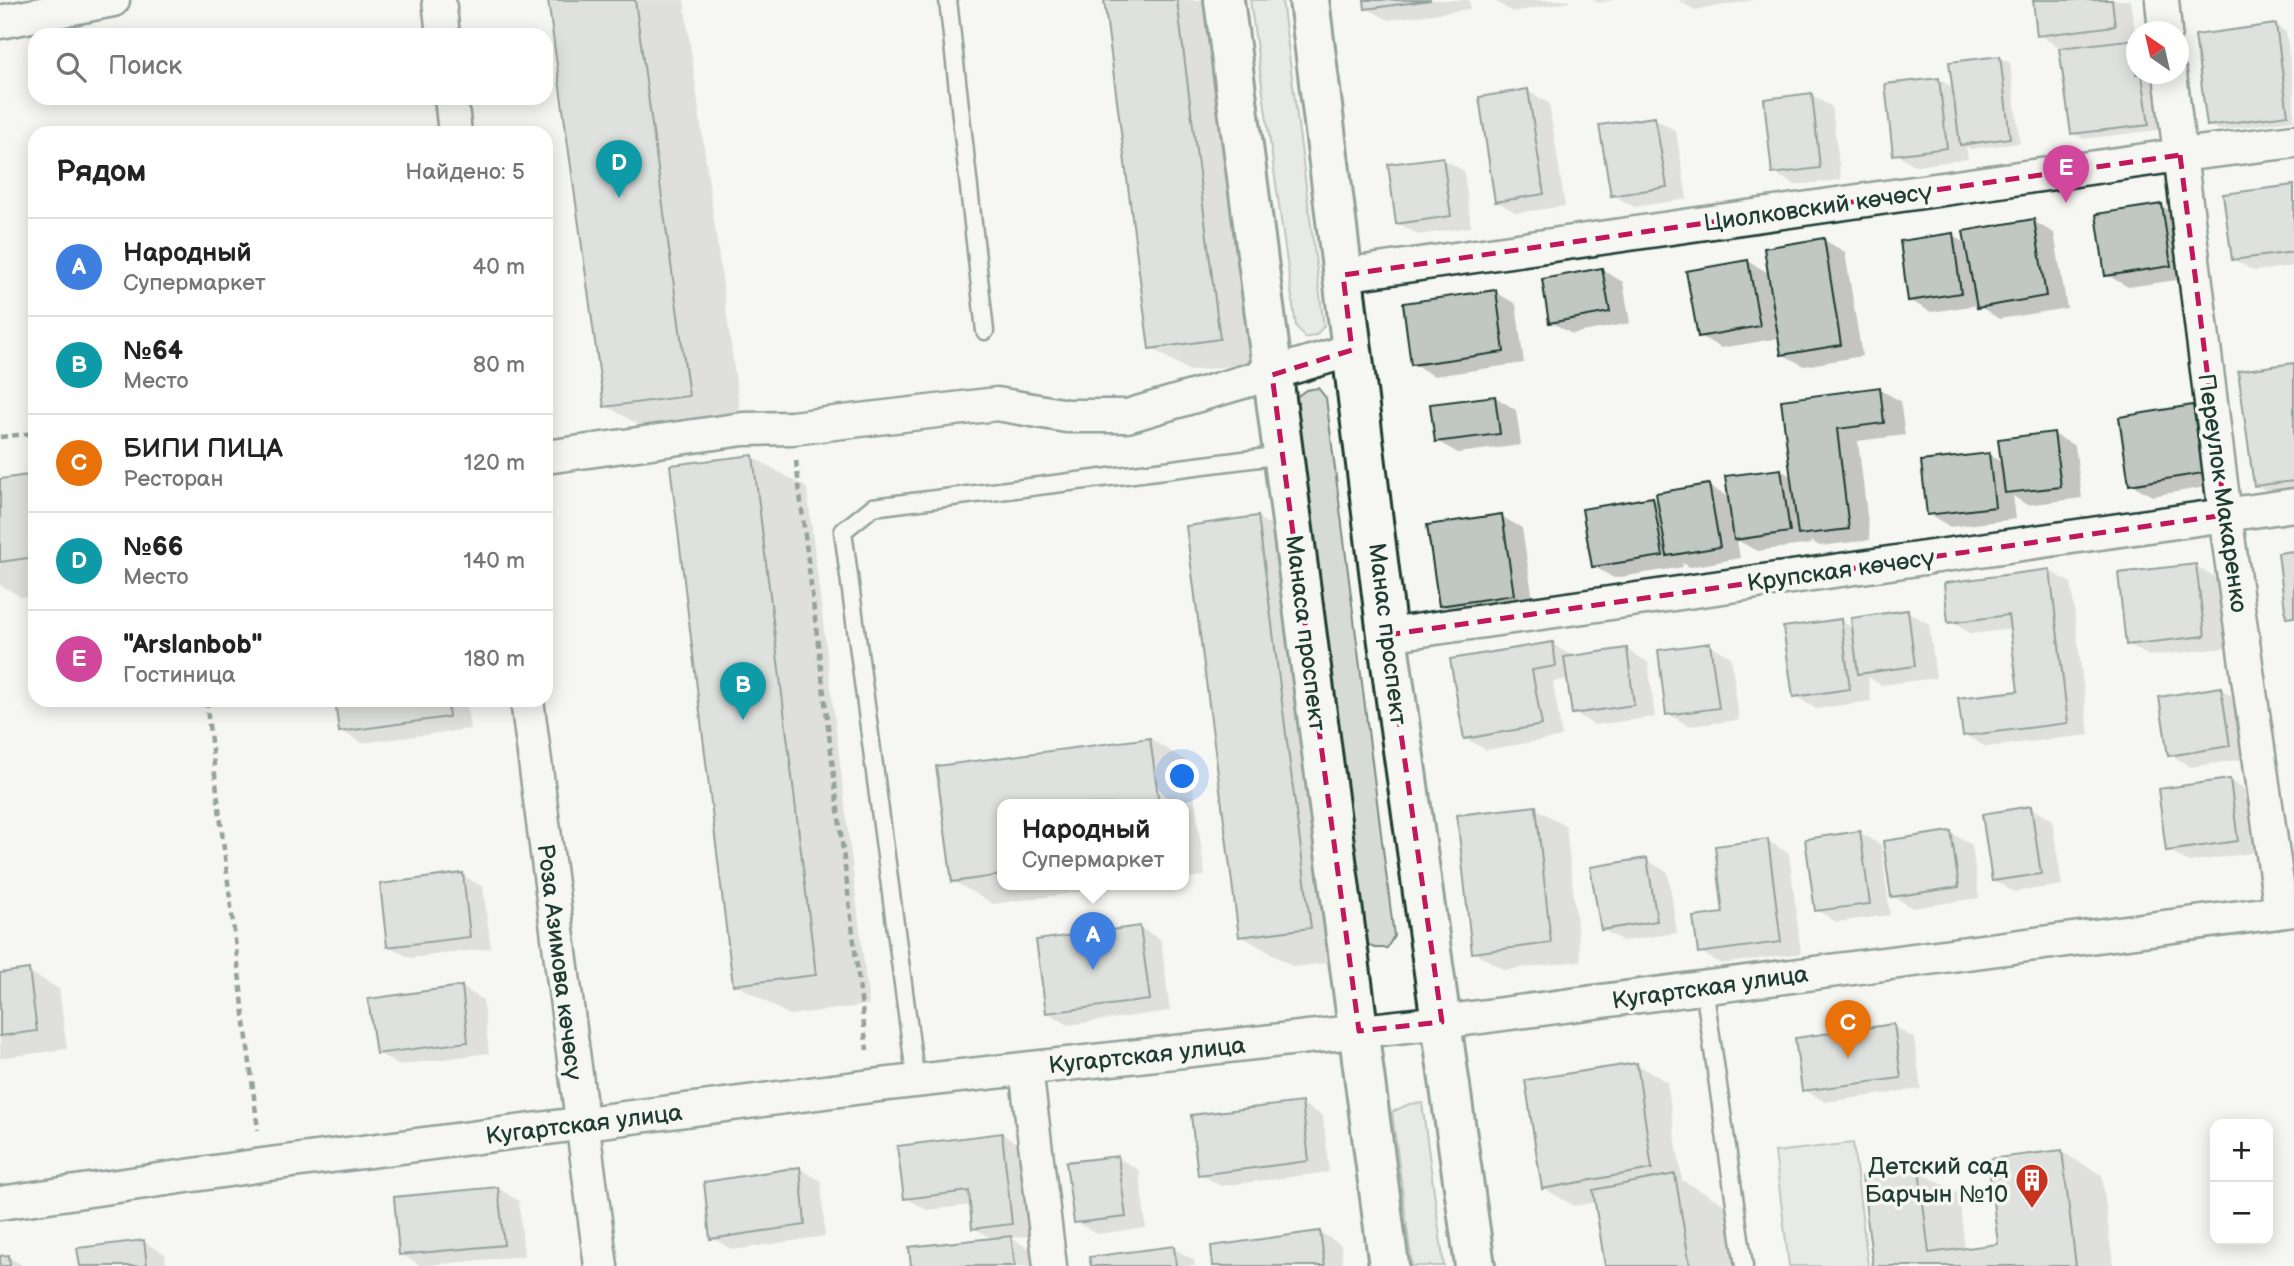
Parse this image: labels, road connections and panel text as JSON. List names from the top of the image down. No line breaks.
{"streets":{"main road":["Манаса проспект","Манас проспект"],"street":["Циолковский көчөсү","Переулок Макаренко","Крупская көчөсү","Роза Азимова көчөсү","Кугартская улица"]},"crossings":[["Циолковский көчөсү","Переулок Макаренко"],["Циолковский көчөсү","Манас проспект"],["Переулок Макаренко","Крупская көчөсү"],["Переулок Макаренко","Кугартская улица"],["Крупская көчөсү","Манас проспект"],["Манаса проспект","Кугартская улица"],["Манас проспект","Кугартская улица"],["Роза Азимова көчөсү","Кугартская улица"]],"places":{"building":["Детский сад Барчын №10"]},"north":"top left","page":{"search":"Поиск","heading":["Рядом","Найдено: 5"],"pins":["D","E","B","A","C"],"list":[{"mark":"A","name":"Народный","note":"Супермаркет","value":"40 m"},{"mark":"B","name":"№64","note":"Место","value":"80 m"},{"mark":"C","name":"БИПИ ПИЦА","note":"Ресторан","value":"120 m"},{"mark":"D","name":"№66","note":"Место","value":"140 m"},{"mark":"E","name":"\"Arslanbob\"","note":"Гостиница","value":"180 m"}],"popup":["Народный","Супермаркет"],"map_buttons":["+","−"]}}
